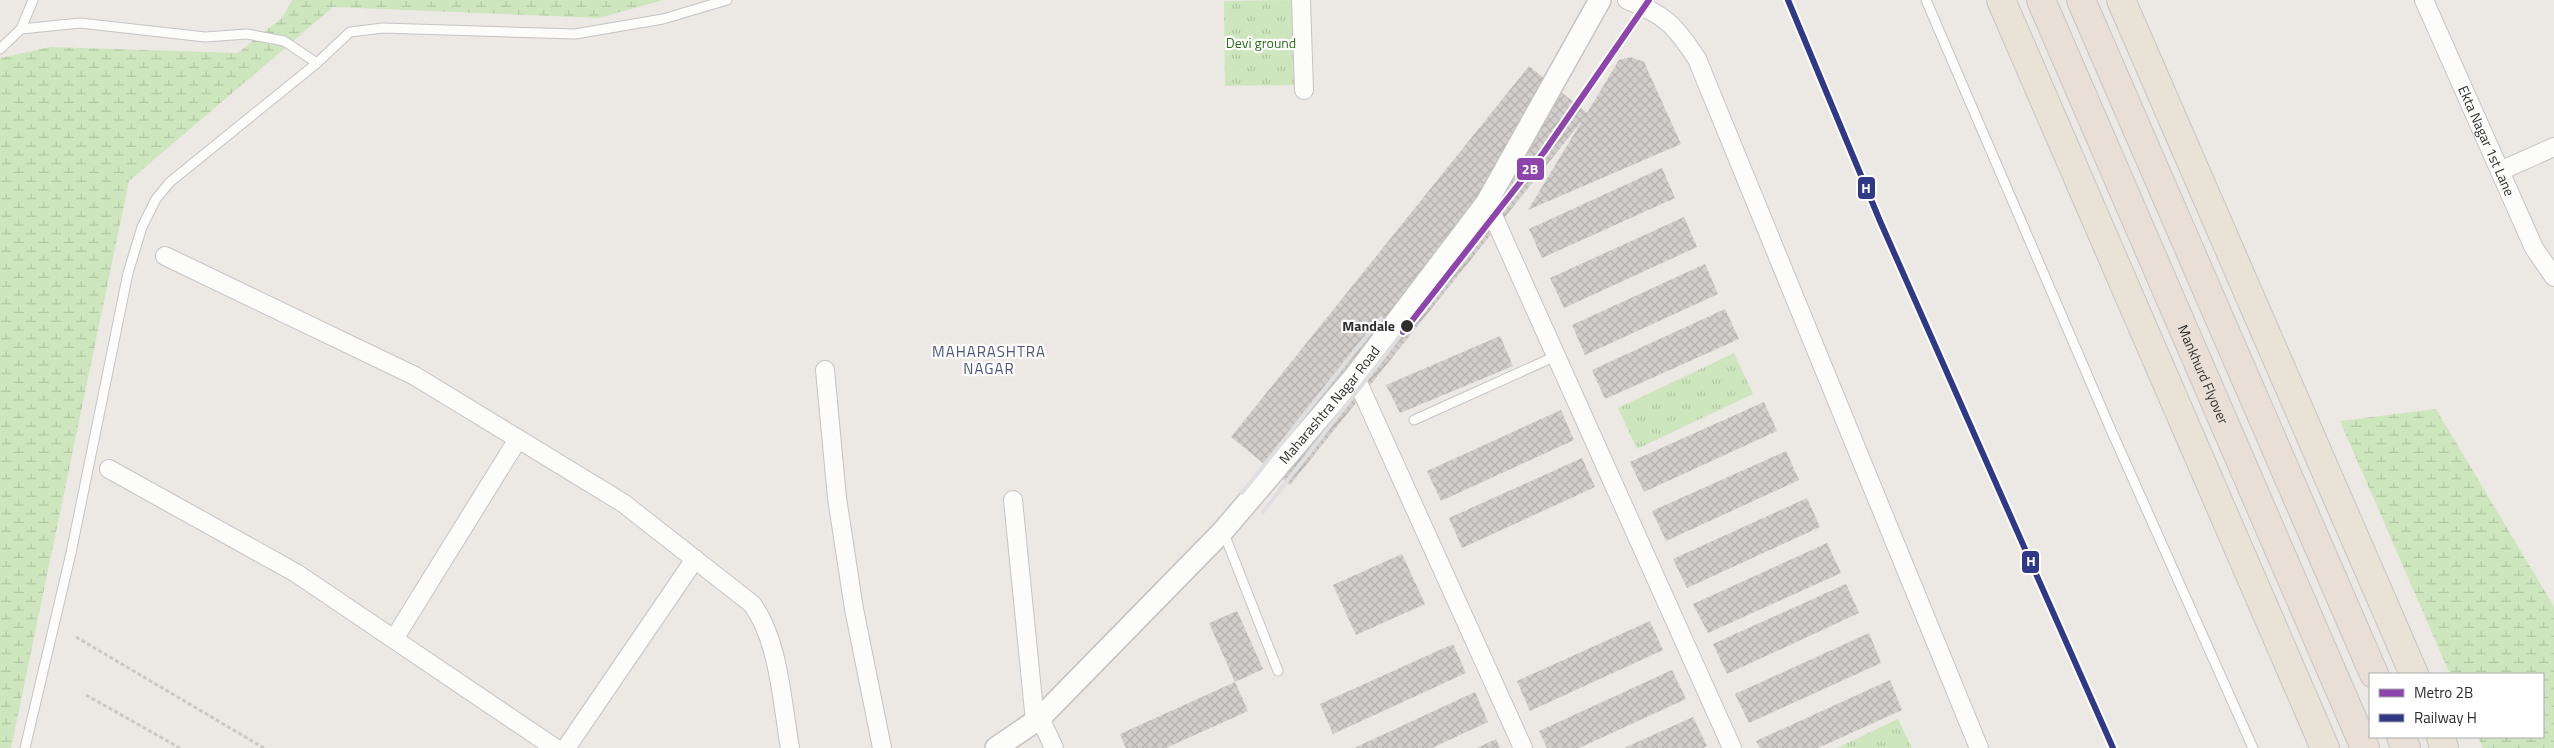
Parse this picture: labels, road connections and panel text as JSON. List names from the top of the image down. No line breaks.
{"streets":{"highway":["Mankhurd Flyover"],"street":["Ekta Nagar 1st Lane","Maharashtra Nagar Road"]},"districts":["MAHARASHTRA NAGAR"],"parks":["Devi ground"],"places":["Mandale"],"lines":["metro line 2B","rail line H"],"legend":["Metro 2B","Railway H"]}
